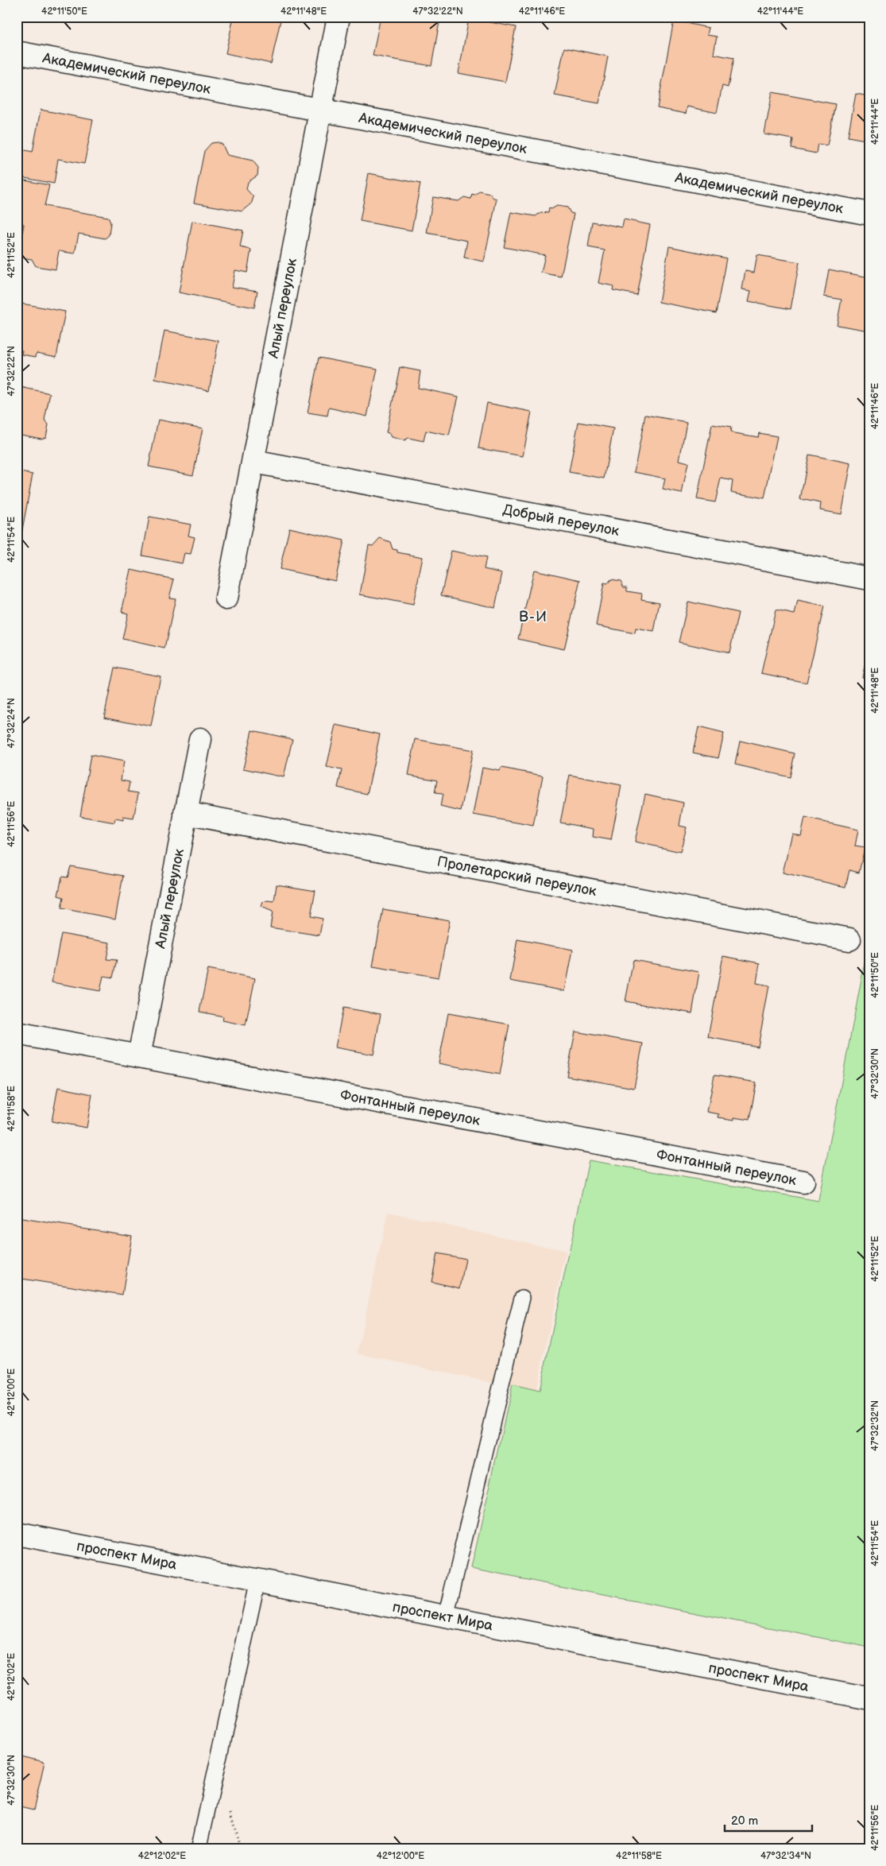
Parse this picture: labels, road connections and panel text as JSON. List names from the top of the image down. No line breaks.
{"streets":{"street":["Академический переулок","Алый переулок","Добрый переулок","Пролетарский переулок","Фонтанный переулок","проспект Мира"]},"crossings":[["Академический переулок","Алый переулок"],["Алый переулок","Добрый переулок"],["Алый переулок","Пролетарский переулок"],["Алый переулок","Фонтанный переулок"]],"districts":["В-И"],"scale_bar":"20 m","coordinates":["42°11'50\"E","42°11'48\"E","47°32'22\"N","42°11'46\"E","42°11'44\"E","42°11'52\"E","42°11'54\"E","47°32'24\"N","42°11'56\"E","47°32'30\"N","42°11'58\"E","42°12'00\"E","47°32'32\"N","42°12'02\"E","47°32'34\"N"]}
